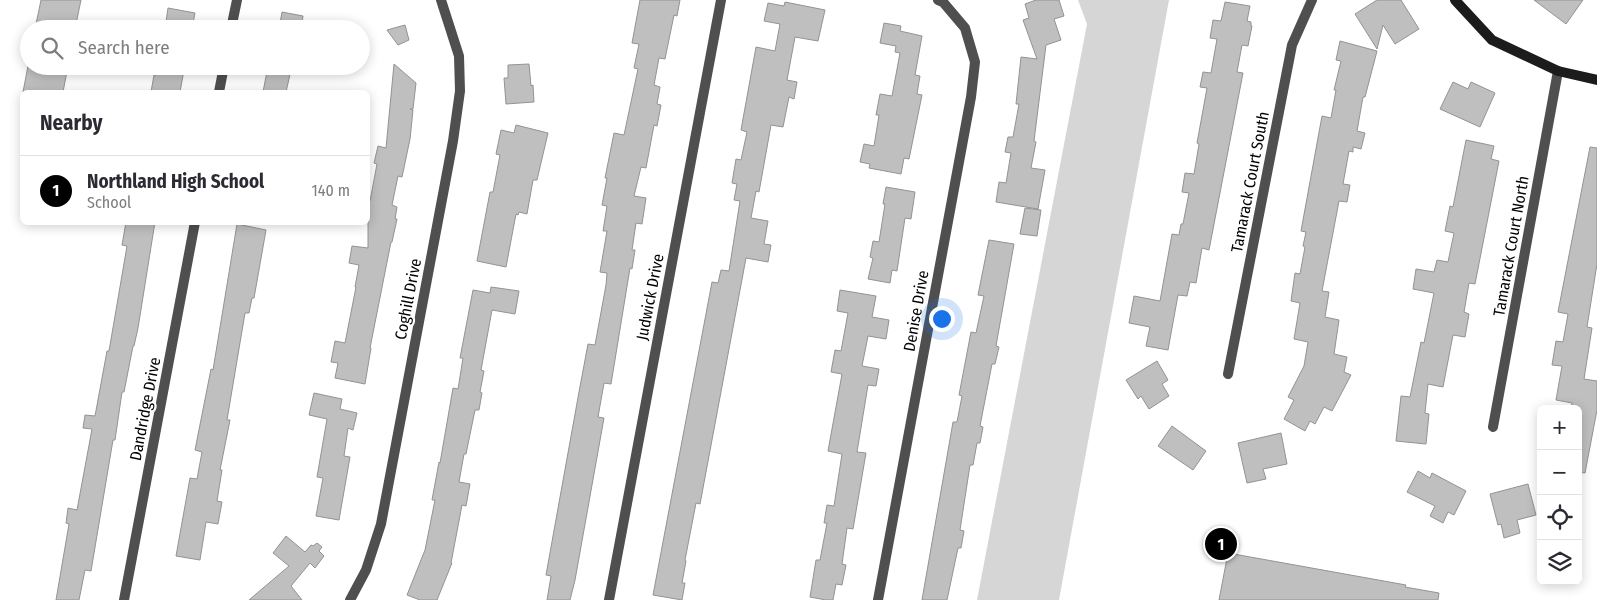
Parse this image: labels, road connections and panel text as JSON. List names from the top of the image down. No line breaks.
{"streets":{"street":["Tamarack Court South","Tamarack Court North","Judwick Drive","Coghill Drive","Denise Drive","Dandridge Drive"]},"page":{"search":"Search here","heading":"Nearby","list":[{"mark":"1","name":"Northland High School","note":"School","value":"140 m"}],"map_buttons":["+","−"],"pins":"1"}}
